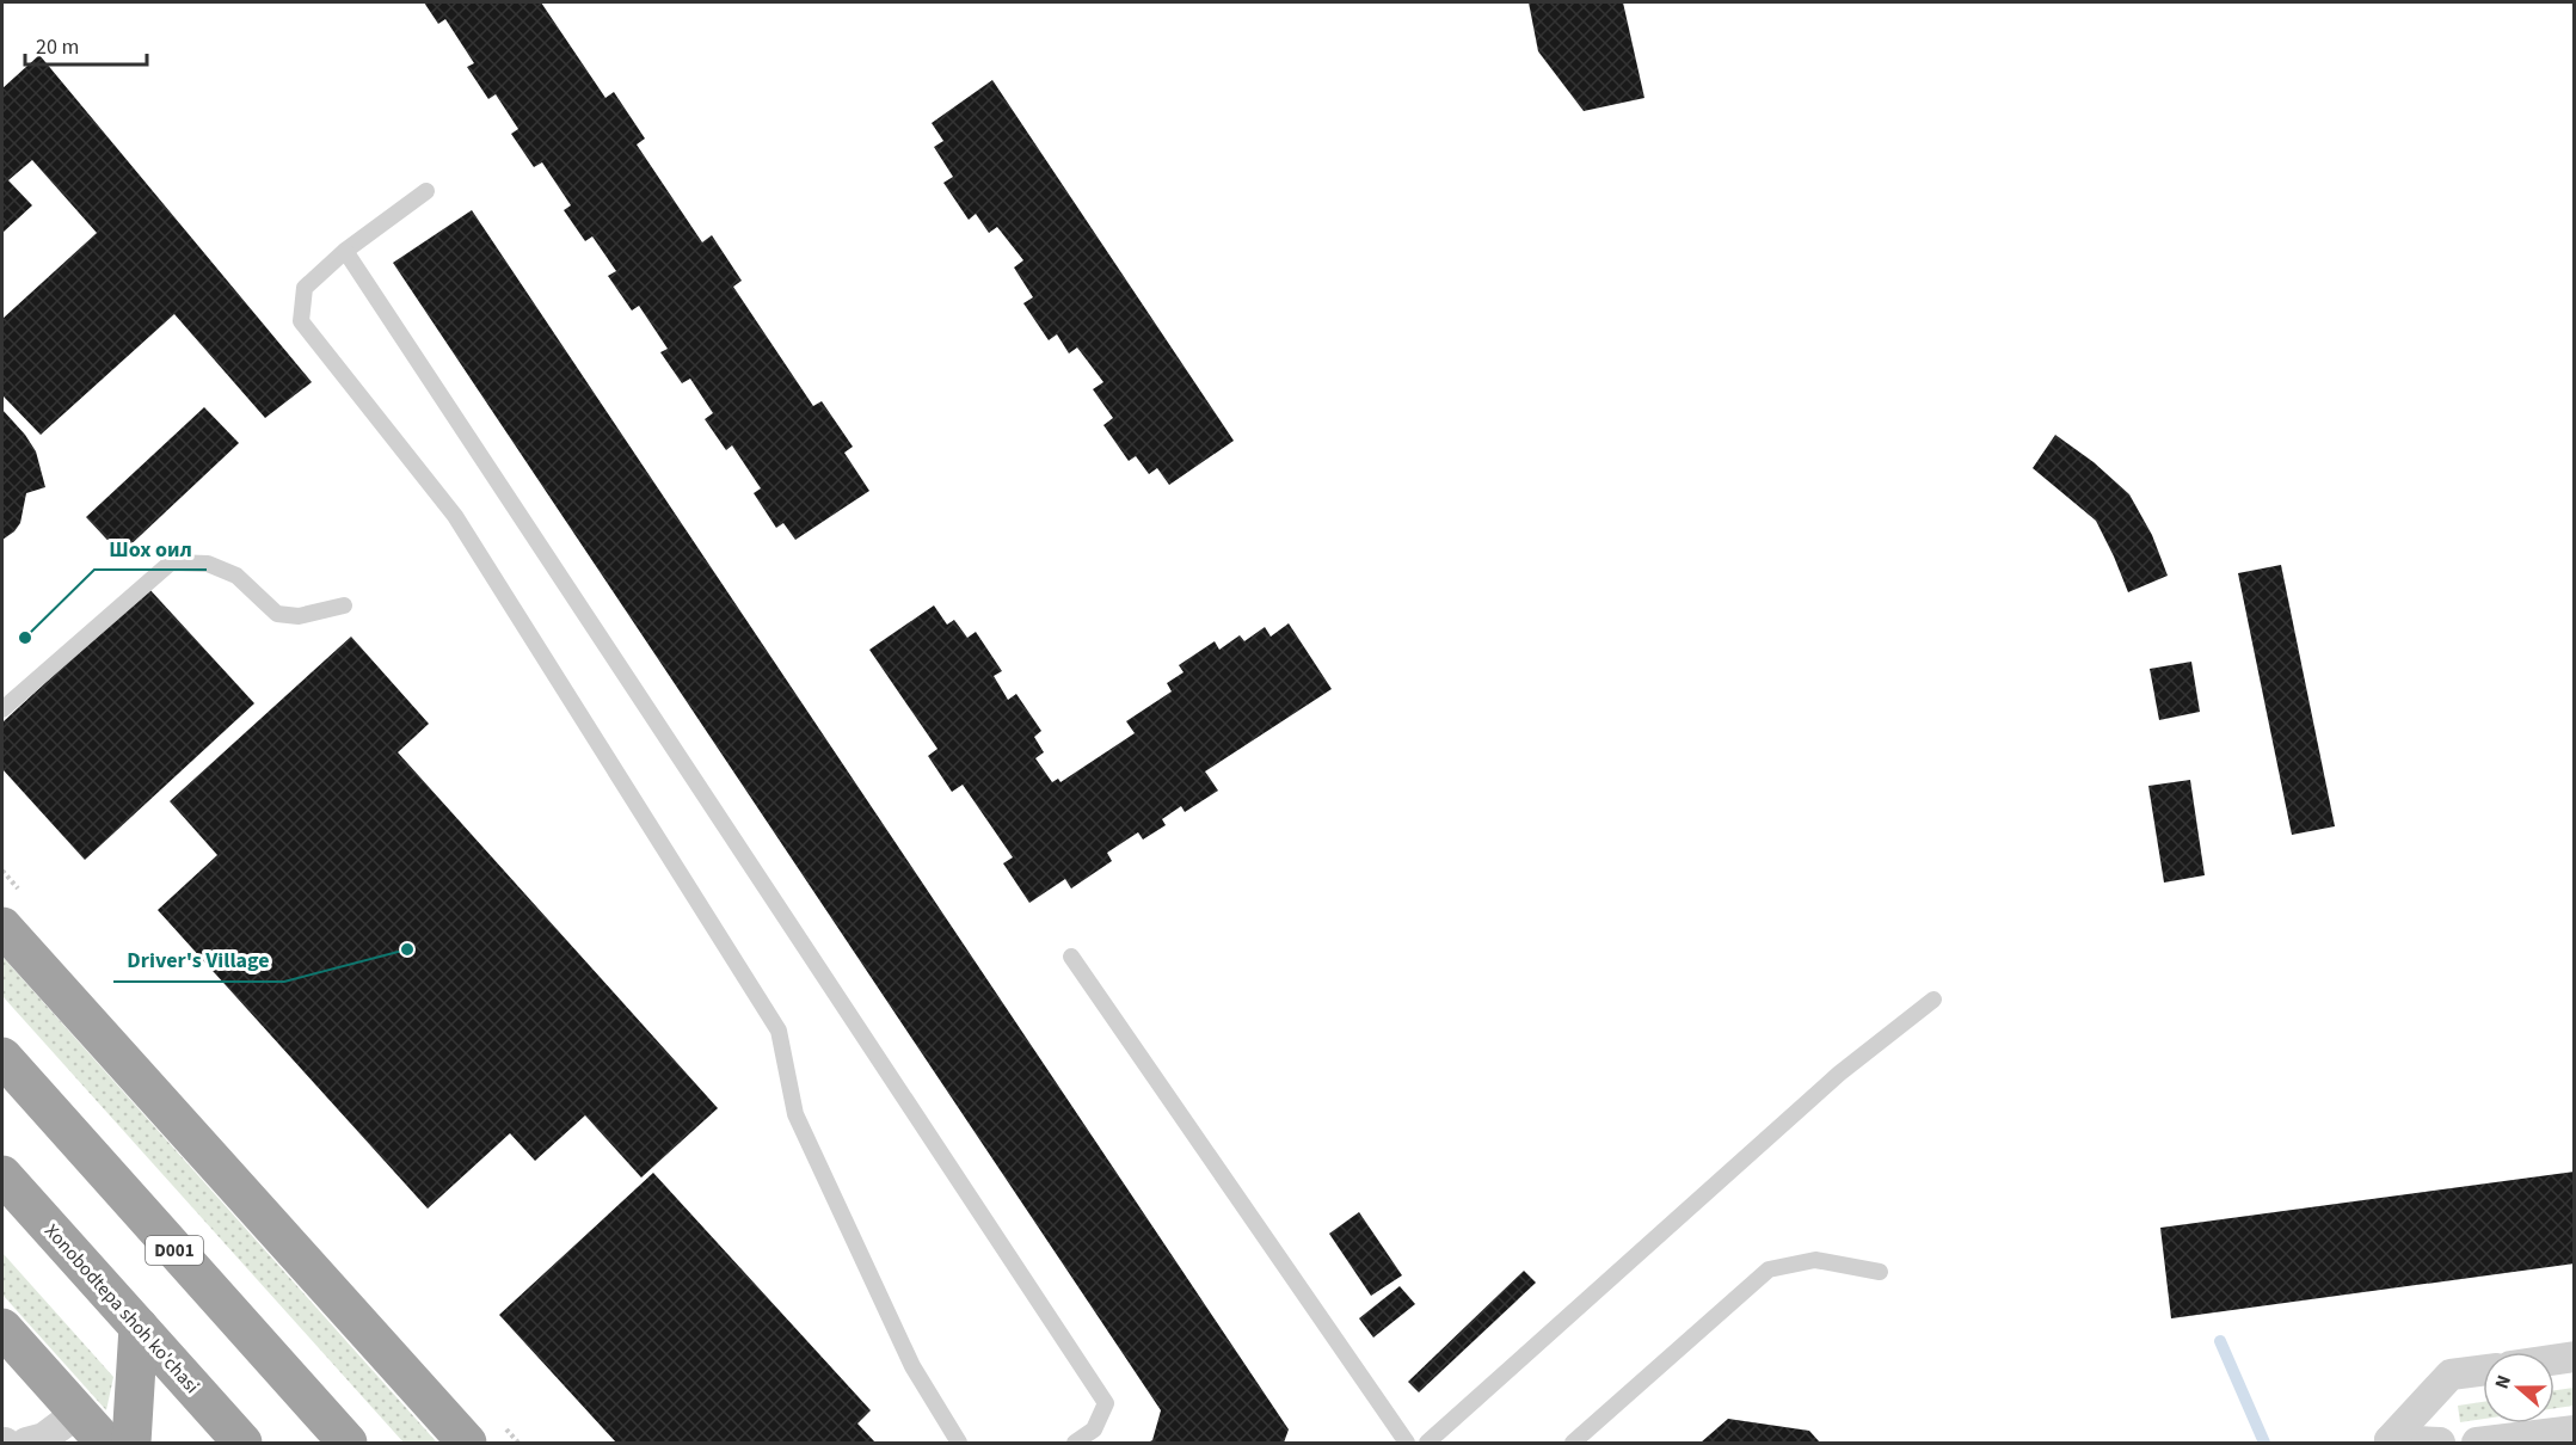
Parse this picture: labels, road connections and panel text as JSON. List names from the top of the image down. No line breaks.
{"streets":{"highway":["D001","Xonobodtepa shoh ko'chasi"]},"places":["Шох оил","Driver's Village"],"scale_bar":"20 m","north":"left"}
